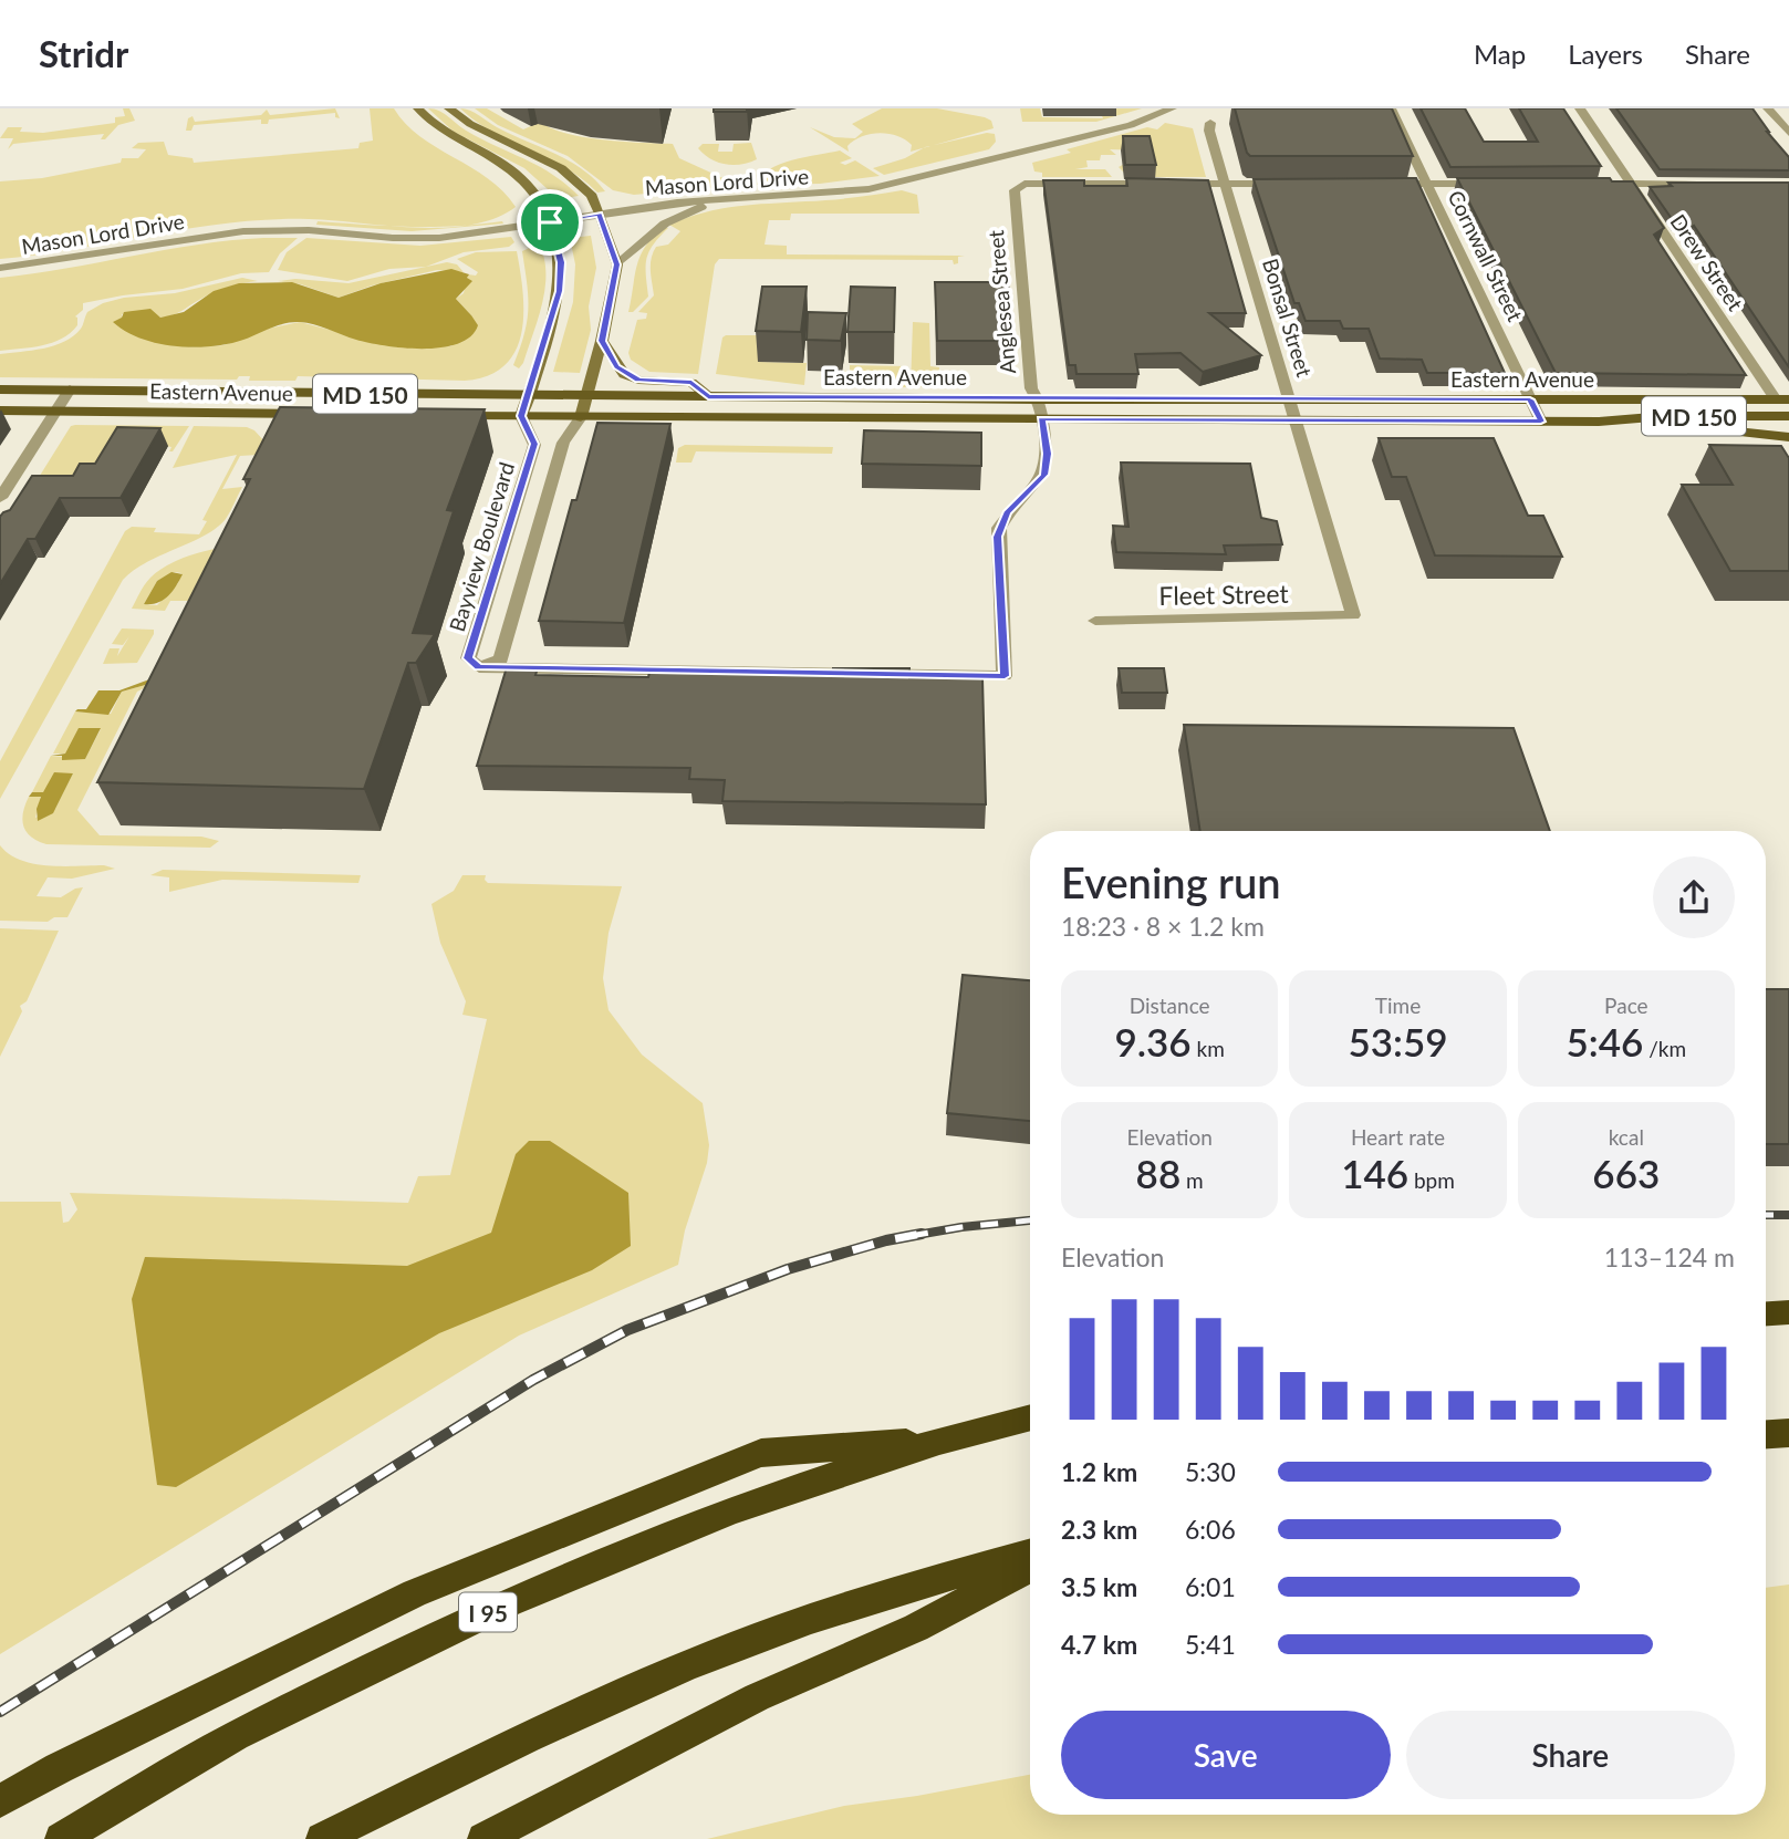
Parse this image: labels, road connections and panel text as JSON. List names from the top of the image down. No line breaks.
{"streets":{"highway":["I 95"],"main road":["Eastern Avenue","MD 150"],"street":["Mason Lord Drive","Cornwall Street","Drew Street","Anglesea Street","Bonsal Street","Bayview Boulevard","Fleet Street"]},"crossings":[["Cornwall Street","Eastern Avenue"],["Drew Street","Eastern Avenue"],["Anglesea Street","Eastern Avenue"],["Anglesea Street","Bayview Boulevard"],["Bonsal Street","Eastern Avenue"],["Bonsal Street","Fleet Street"],["Eastern Avenue","Bayview Boulevard"]],"page":{"header":"Stridr","nav":["Map","Layers","Share"],"heading":["Evening run","18:23 · 8 × 1.2 km"],"stats":[["Distance","9.36 km"],["Time","53:59"],["Pace","5:46 /km"],["Elevation","88 m"],["Heart rate","146 bpm"],["kcal","663"]],"chart":["Elevation","113–124 m"],"list":[{"name":"1.2 km","note":"5:30"},{"name":"2.3 km","note":"6:06"},{"name":"3.5 km","note":"6:01"},{"name":"4.7 km","note":"5:41"}],"buttons":["Save","Share"]}}
